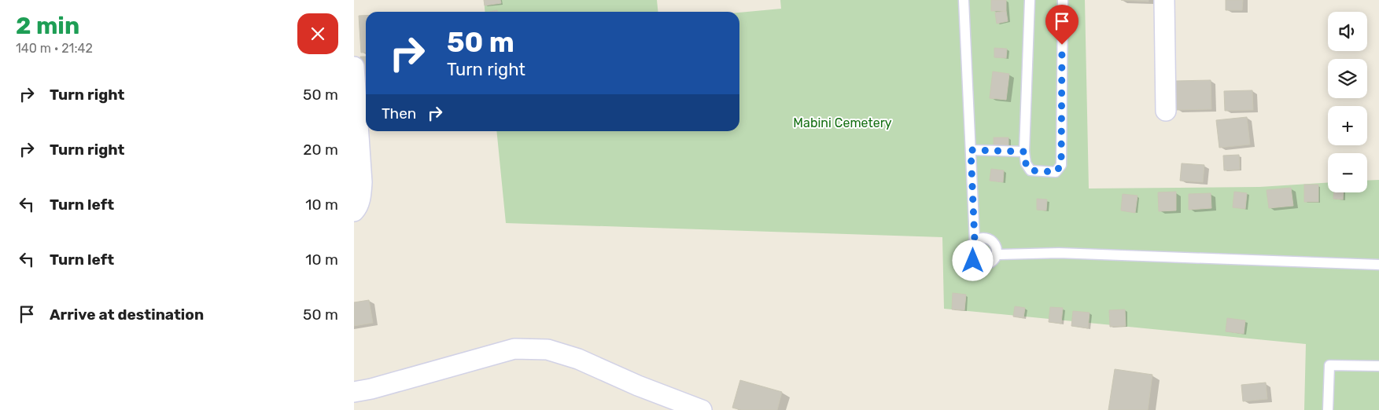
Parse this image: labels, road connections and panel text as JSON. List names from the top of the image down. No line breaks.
{"parks":["Mabini Cemetery"],"page":{"heading":["2 min","140 m · 21:42"],"map_buttons":["+","−"],"turn":["50 m","Turn right"],"list":[{"name":"Turn right","value":"50 m"},{"name":"Turn right","value":"20 m"},{"name":"Turn left","value":"10 m"},{"name":"Turn left","value":"10 m"},{"name":"Arrive at destination","value":"50 m"}],"then":"Then"}}
